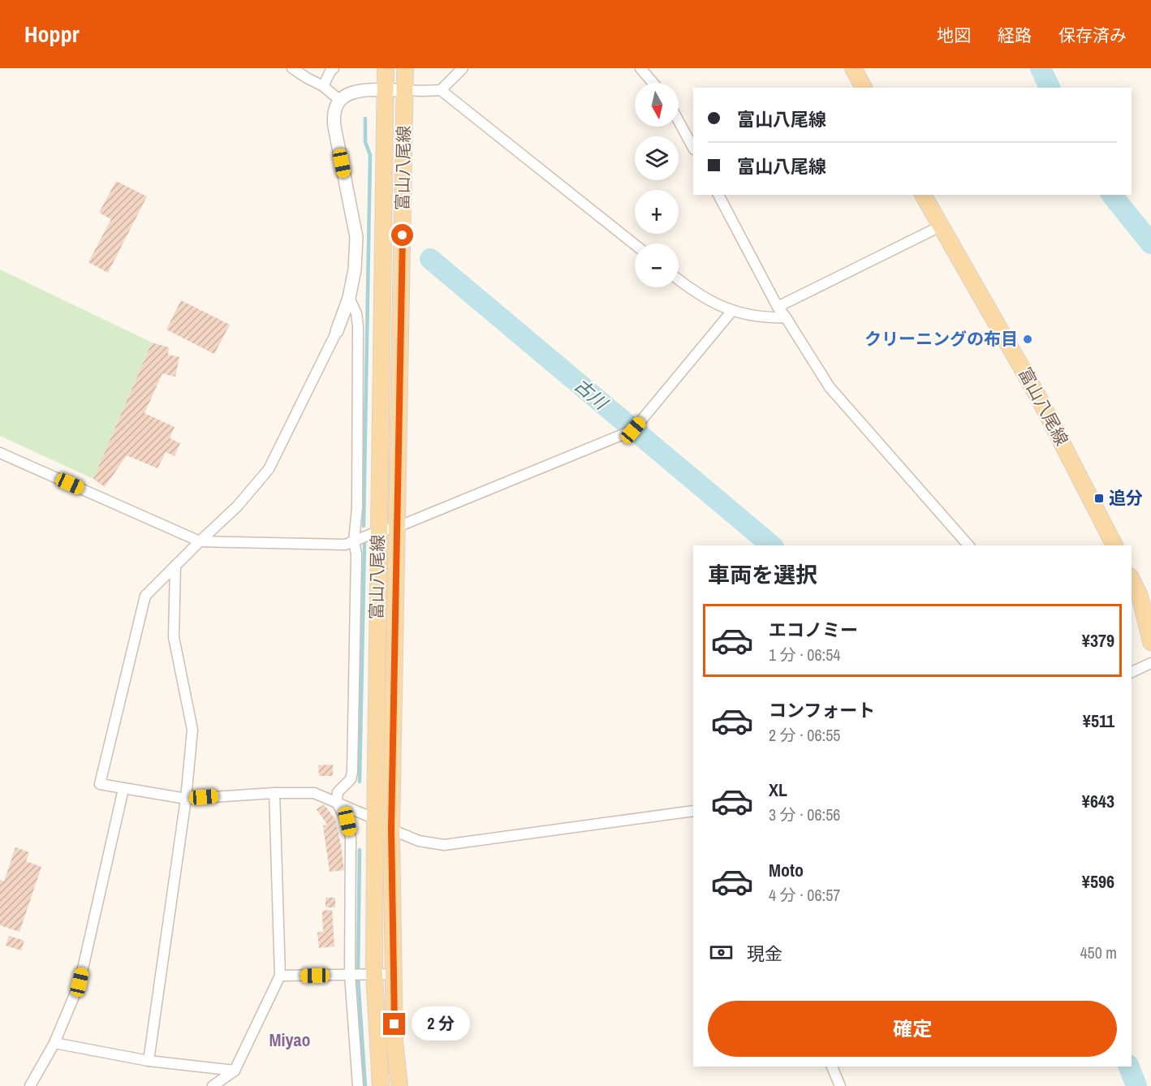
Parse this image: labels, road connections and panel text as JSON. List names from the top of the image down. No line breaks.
{"streets":{"main road":["富山八尾線"]},"districts":["Miyao"],"water":["古川"],"places":{"other":["クリーニングの布目"],"transit":["追分"]},"north":"bottom","page":{"header":"Hoppr","nav":["地図","経路","保存済み"],"map_buttons":["+","−"],"banner":["富山八尾線","富山八尾線"],"heading":"車両を選択","list":[{"name":"エコノミー","note":"1 分 · 06:54","value":"¥379"},{"name":"コンフォート","note":"2 分 · 06:55","value":"¥511"},{"name":"XL","note":"3 分 · 06:56","value":"¥643"},{"name":"Moto","note":"4 分 · 06:57","value":"¥596"}],"pay":["現金","450 m"],"buttons":"確定","bubble":"2 分"}}
